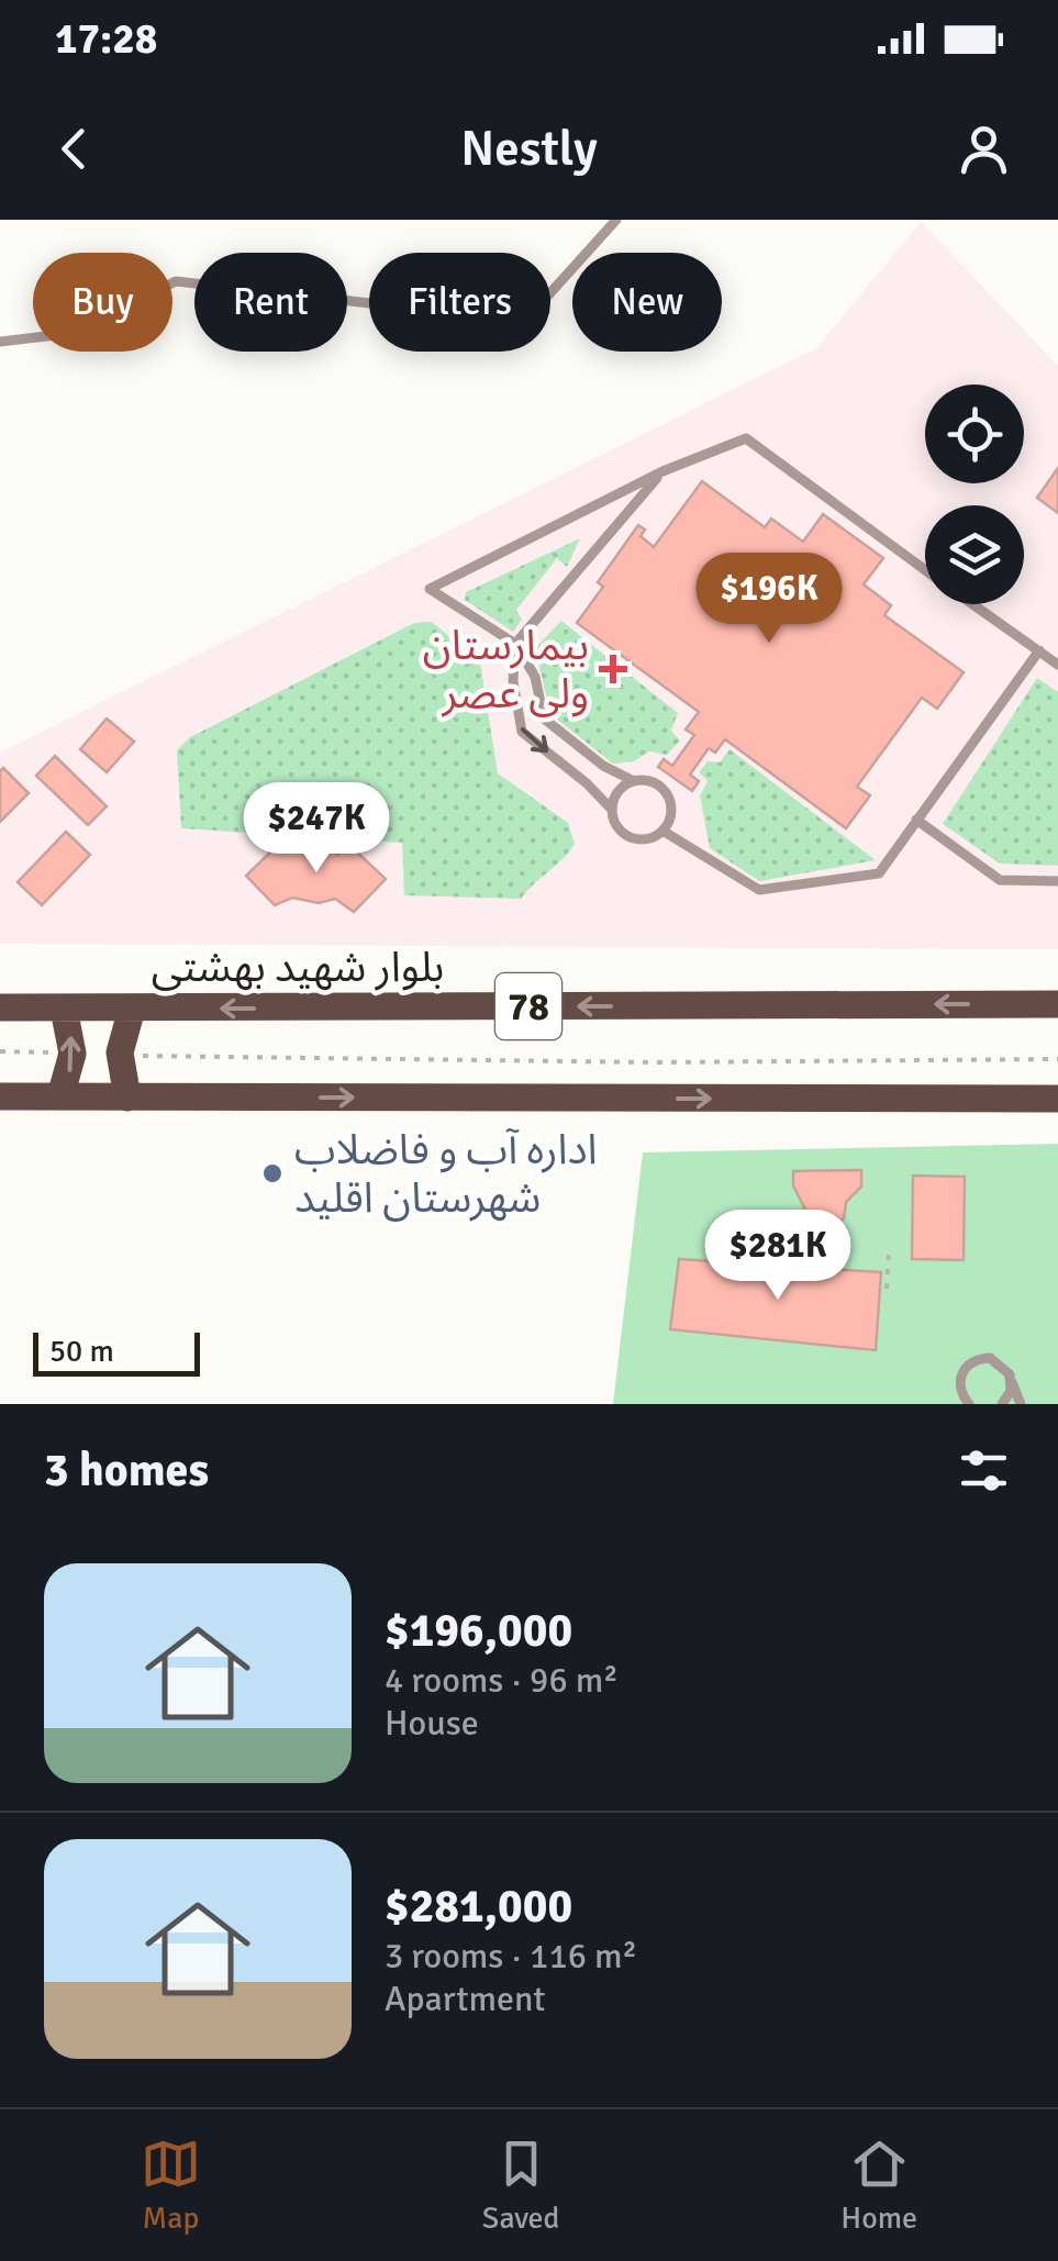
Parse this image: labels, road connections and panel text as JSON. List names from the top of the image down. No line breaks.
{"streets":{"main road":["بلوار شهید بهشتی","78"]},"places":{"health":["بیمارستان ولی عصر"],"other":["اداره آب و فاضلاب شهرستان اقلید"]},"scale_bar":"50 m","page":{"status":"17:28","header":"Nestly","chip":["Buy","Rent","Filters","New"],"price":["$196K","$247K","$281K"],"scale":"50 m","heading":"3 homes","list":[{"name":"$196,000","note":"4 rooms · 96 m² · House"},{"name":"$281,000","note":"3 rooms · 116 m² · Apartment"}],"tabs":["Map","Saved","Home"]}}
